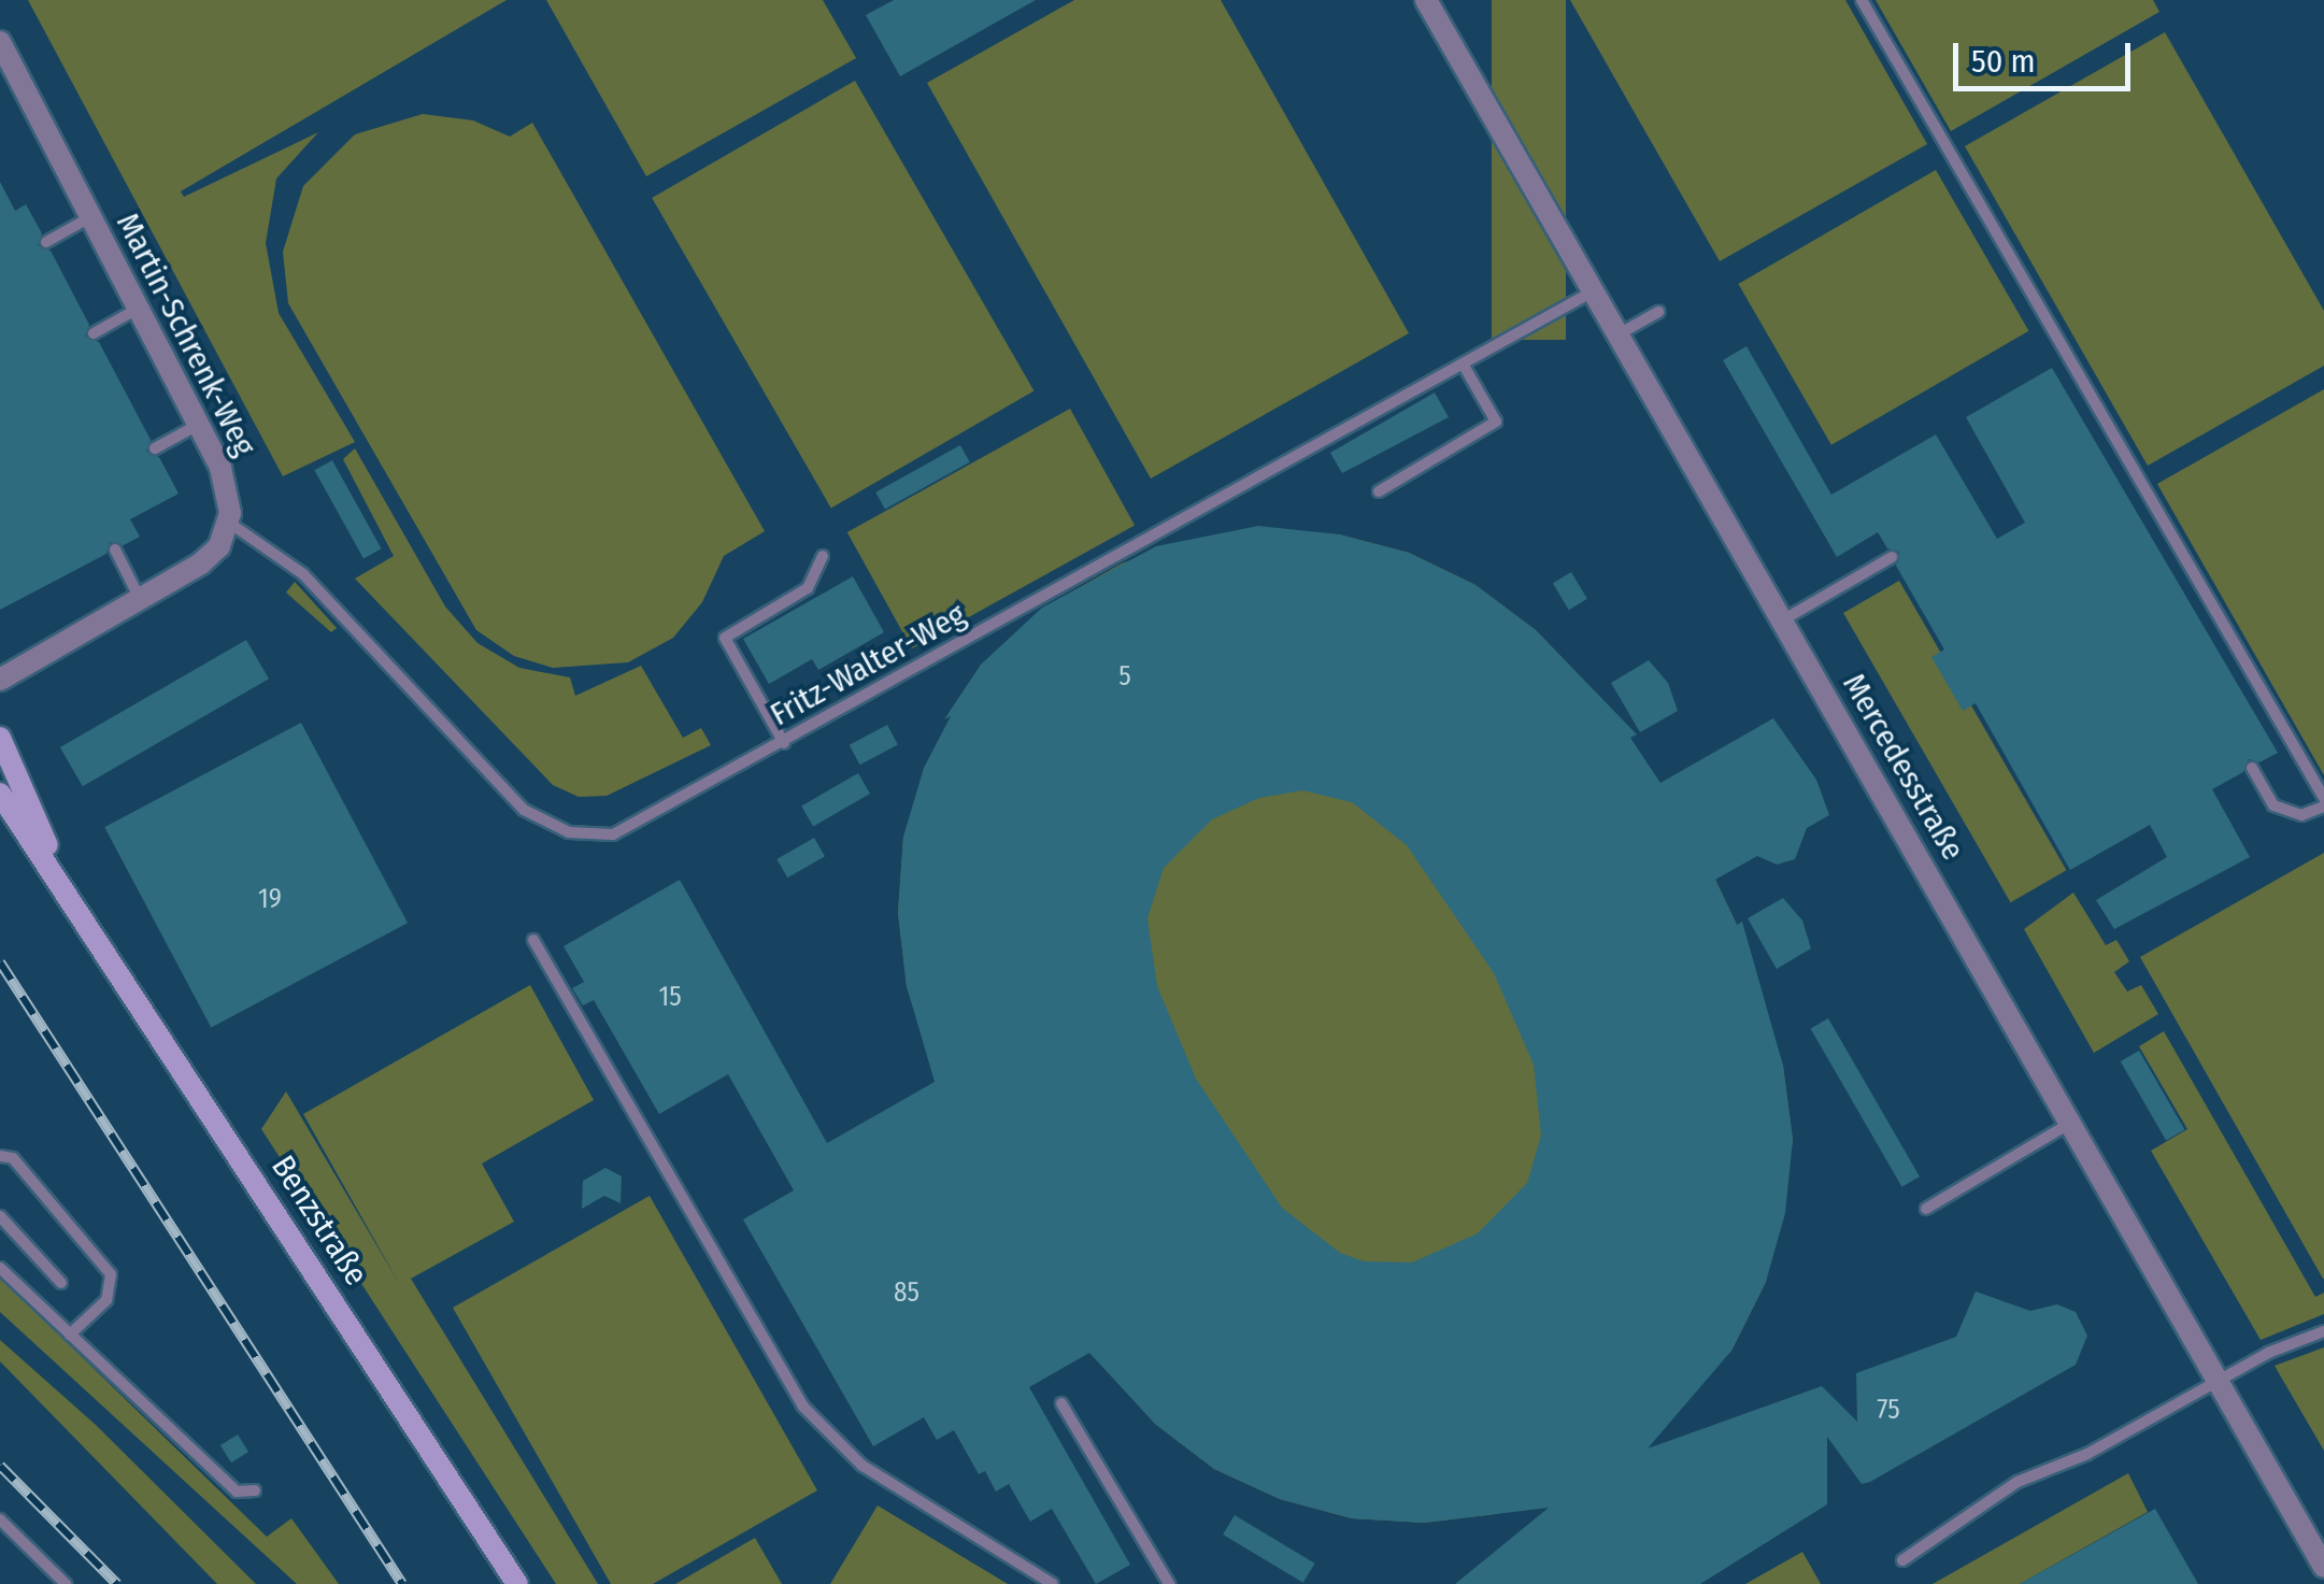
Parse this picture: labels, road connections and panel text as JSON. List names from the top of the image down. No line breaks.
{"streets":{"main road":["Benzstraße"],"street":["Martin-Schrenk-Weg","Mercedesstraße"],"lane":["Fritz-Walter-Weg"]},"crossings":[["Martin-Schrenk-Weg","Fritz-Walter-Weg"],["Fritz-Walter-Weg","Mercedesstraße"]],"house_numbers":["5","19","15","85","75"],"scale_bar":"50 m"}
